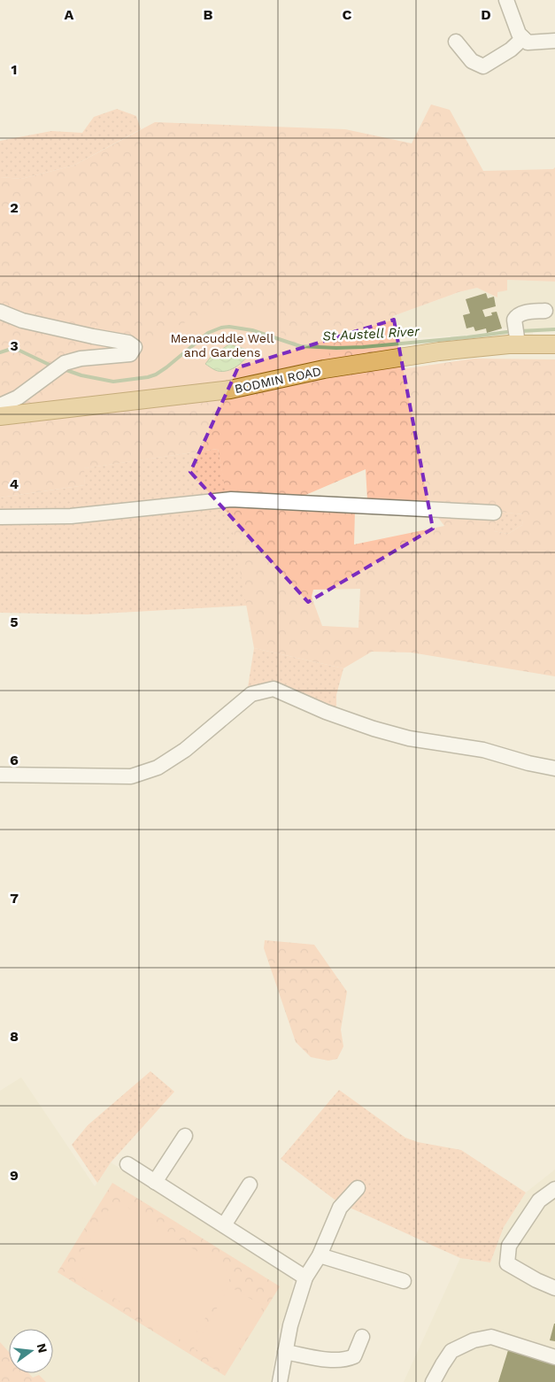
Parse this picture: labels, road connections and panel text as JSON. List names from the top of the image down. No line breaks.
{"streets":{"main road":["BODMIN ROAD"]},"water":["St Austell River"],"parks":["Menacuddle Well and Gardens"],"north":"right","grid":{"columns":["A","B","C","D"],"rows":["1","2","3","4","5","6","7","8","9"]}}
